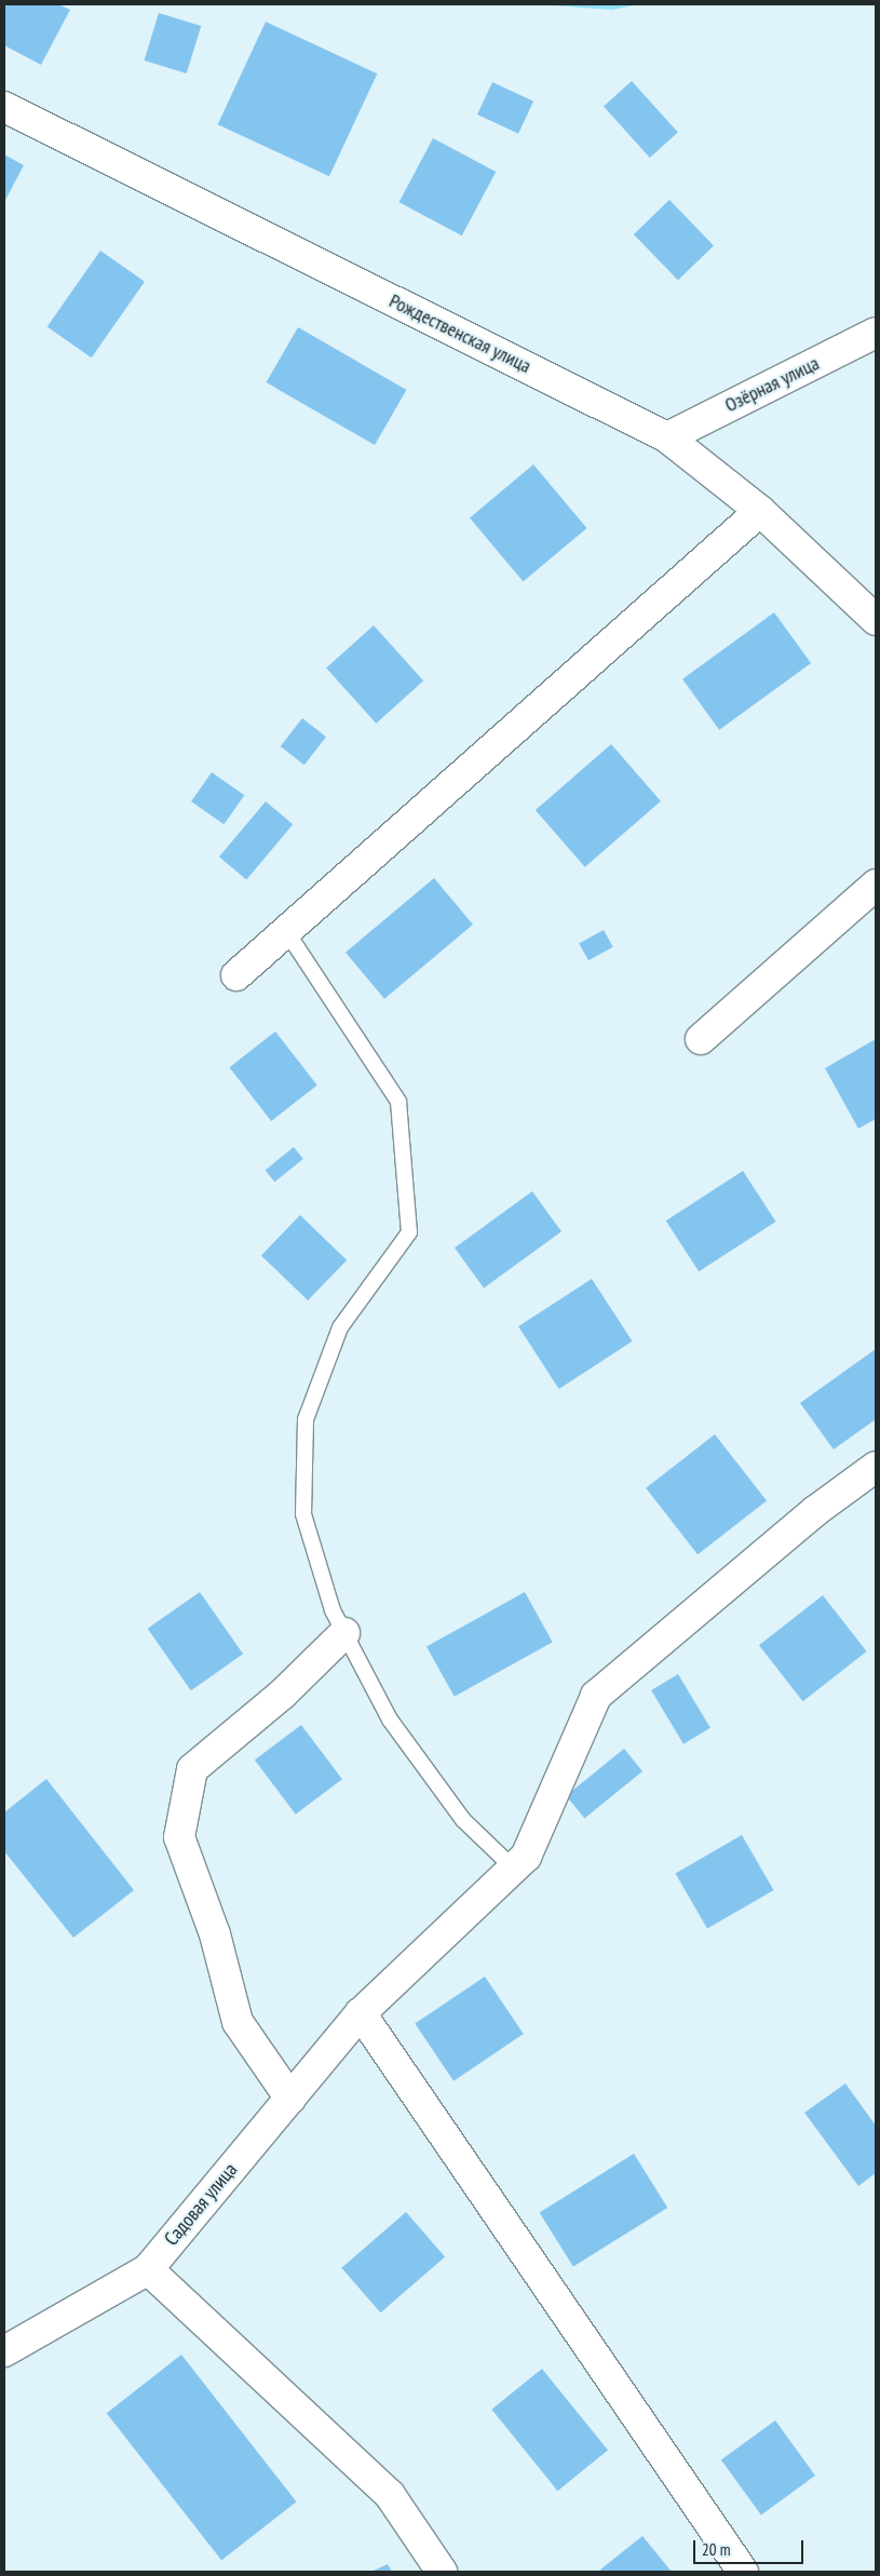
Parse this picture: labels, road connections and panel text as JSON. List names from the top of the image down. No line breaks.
{"streets":{"street":["Рождественская улица","Озёрная улица","Садовая улица"]},"crossings":[["Рождественская улица","Озёрная улица"]],"scale_bar":"20 m"}
